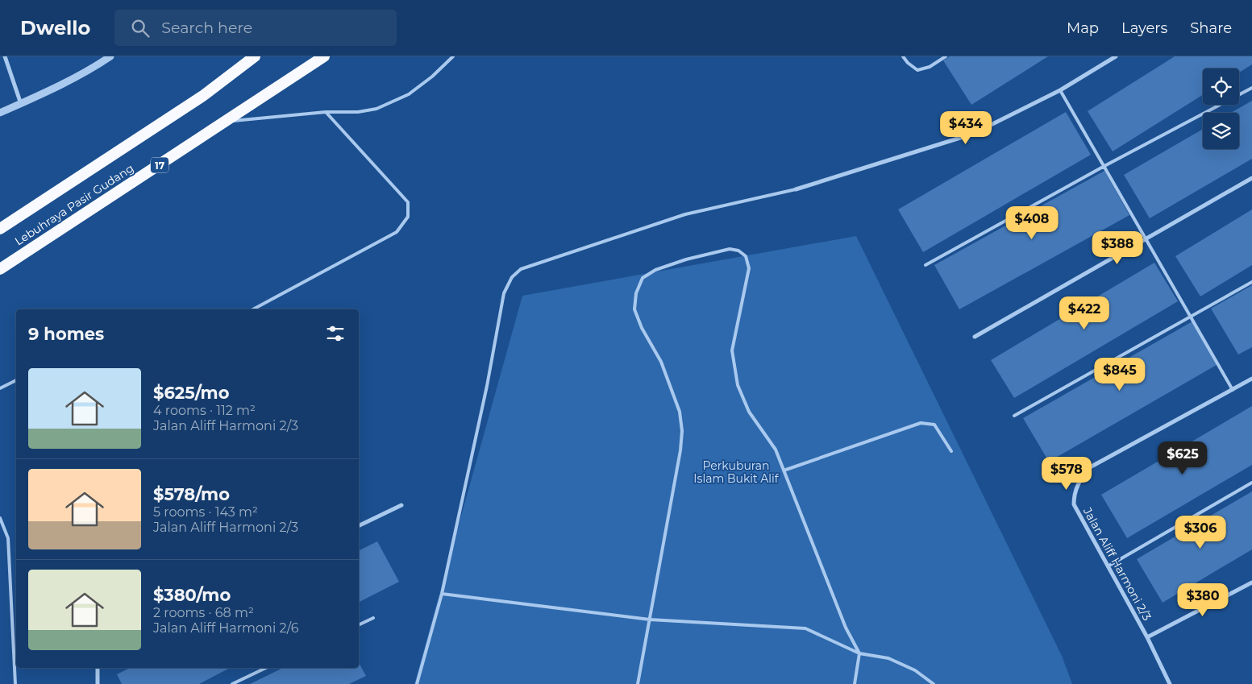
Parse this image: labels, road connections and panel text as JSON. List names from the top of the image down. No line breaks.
{"streets":{"highway":["17","Lebuhraya Pasir Gudang"],"street":["Jalan Aliff Harmoni 2/3"]},"parks":["Perkuburan Islam Bukit Alif"],"page":{"header":"Dwello","search":"Search here","nav":["Map","Layers","Share"],"price":["$434","$408","$388","$422","$845","$625","$578","$306","$380"],"heading":"9 homes","list":[{"name":"$625/mo","note":"4 rooms · 112 m² · Jalan Aliff Harmoni 2/3"},{"name":"$578/mo","note":"5 rooms · 143 m² · Jalan Aliff Harmoni 2/3"},{"name":"$380/mo","note":"2 rooms · 68 m² · Jalan Aliff Harmoni 2/6"}]}}
